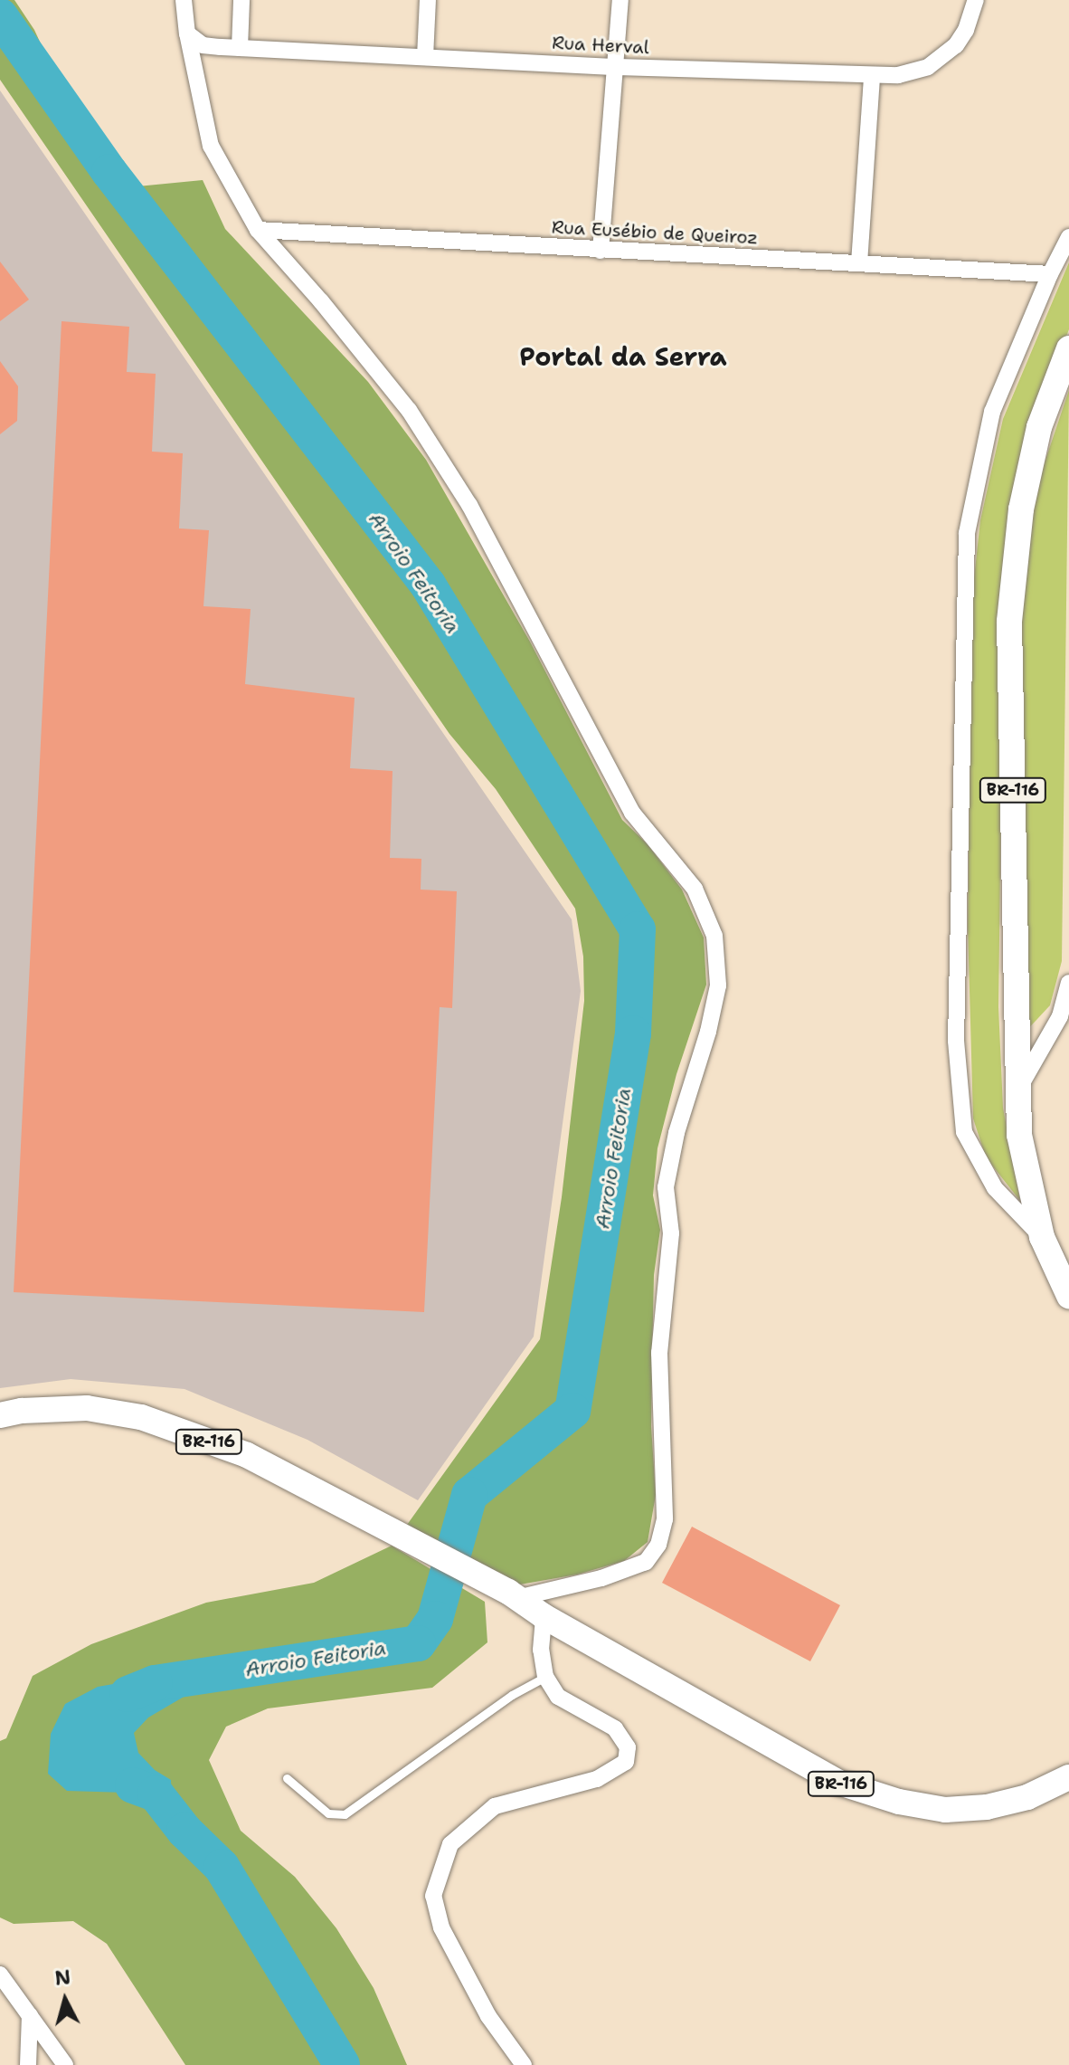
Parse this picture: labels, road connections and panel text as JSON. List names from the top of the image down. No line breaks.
{"streets":{"main road":["BR-116"],"street":["Rua Herval","Rua Eusébio de Queiroz"]},"districts":["Portal da Serra"],"water":["Arroio Feitoria"],"north":"top"}
